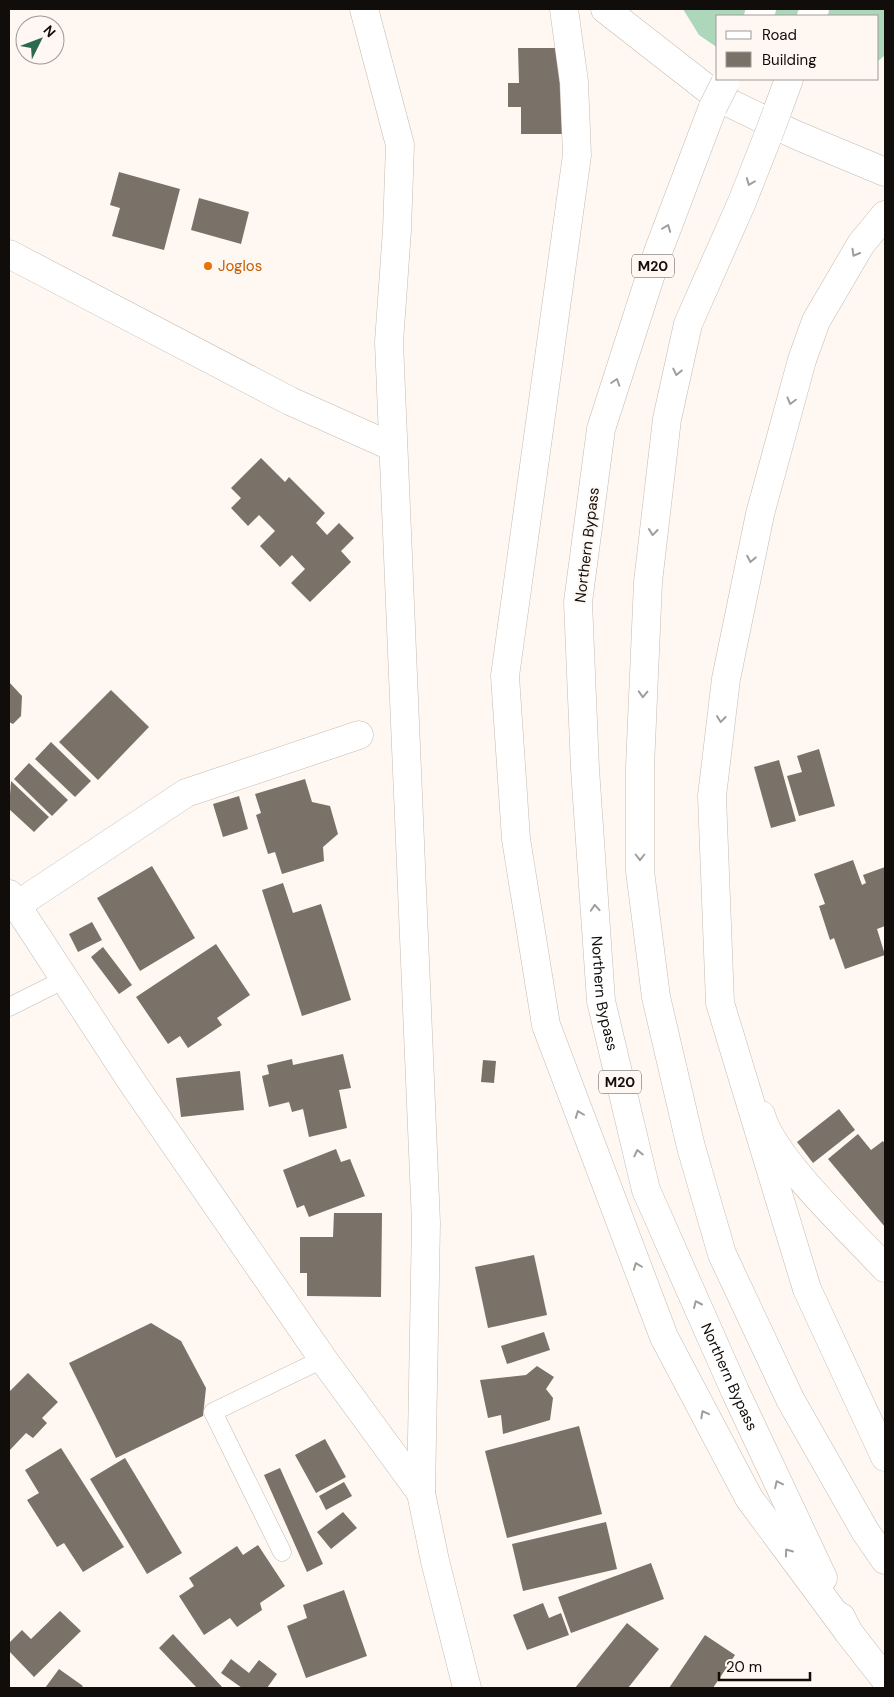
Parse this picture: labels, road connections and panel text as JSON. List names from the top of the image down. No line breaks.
{"streets":{"main road":["M20","Northern Bypass"]},"places":["Joglos"],"legend":["Road","Building"],"scale_bar":"20 m","north":"top right"}
